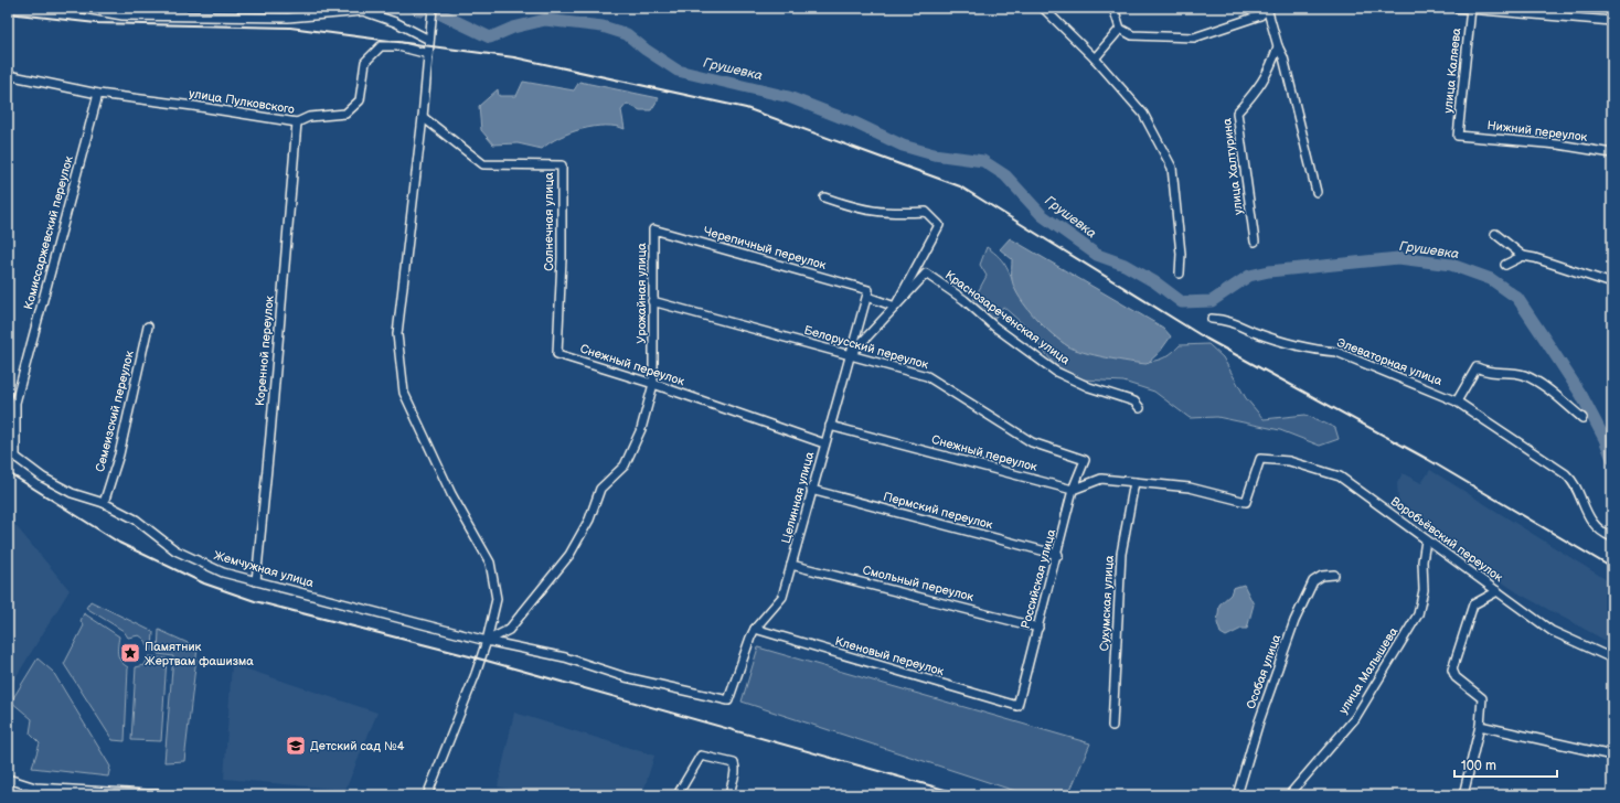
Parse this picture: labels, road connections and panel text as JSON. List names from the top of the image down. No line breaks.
{"streets":{"street":["улица Каляева","улица Пулковского","Нижний переулок","улица Халтурина","Солнечная улица","Комиссаржевский переулок","Черепичный переулок","Урожайная улица","Краснозареченская улица","Белорусский переулок","Коренной переулок","Элеваторная улица","Снежный переулок","Семеизский переулок","Целинная улица","Пермский переулок","Воробьёвский переулок","Жемчужная улица","Российская улица","Смольный переулок","Сухумская улица","Кленовый переулок","улица Малышева","Особая улица"]},"crossings":[["улица Каляева","Нижний переулок"],["улица Пулковского","Комиссаржевский переулок"],["улица Пулковского","Коренной переулок"],["Солнечная улица","Снежный переулок"],["Комиссаржевский переулок","Жемчужная улица"],["Черепичный переулок","Урожайная улица"],["Черепичный переулок","Целинная улица"],["Урожайная улица","Белорусский переулок"],["Урожайная улица","Снежный переулок"],["Урожайная улица","Целинная улица"],["Урожайная улица","Жемчужная улица"],["Краснозареченская улица","Белорусский переулок"],["Краснозареченская улица","Целинная улица"],["Белорусский переулок","Целинная улица"],["Белорусский переулок","Российская улица"],["Коренной переулок","Жемчужная улица"],["Снежный переулок","Целинная улица"],["Снежный переулок","Российская улица"],["Семеизский переулок","Жемчужная улица"],["Целинная улица","Пермский переулок"],["Целинная улица","Жемчужная улица"],["Целинная улица","Смольный переулок"],["Целинная улица","Кленовый переулок"],["Пермский переулок","Российская улица"],["Воробьёвский переулок","Сухумская улица"],["Воробьёвский переулок","улица Малышева"],["Российская улица","Смольный переулок"],["Российская улица","Кленовый переулок"]],"water":["Грушевка"],"places":{"place":["Памятник Жертвам фашизма"],"school or university":["Детский сад №4"]},"scale_bar":"100 m"}
